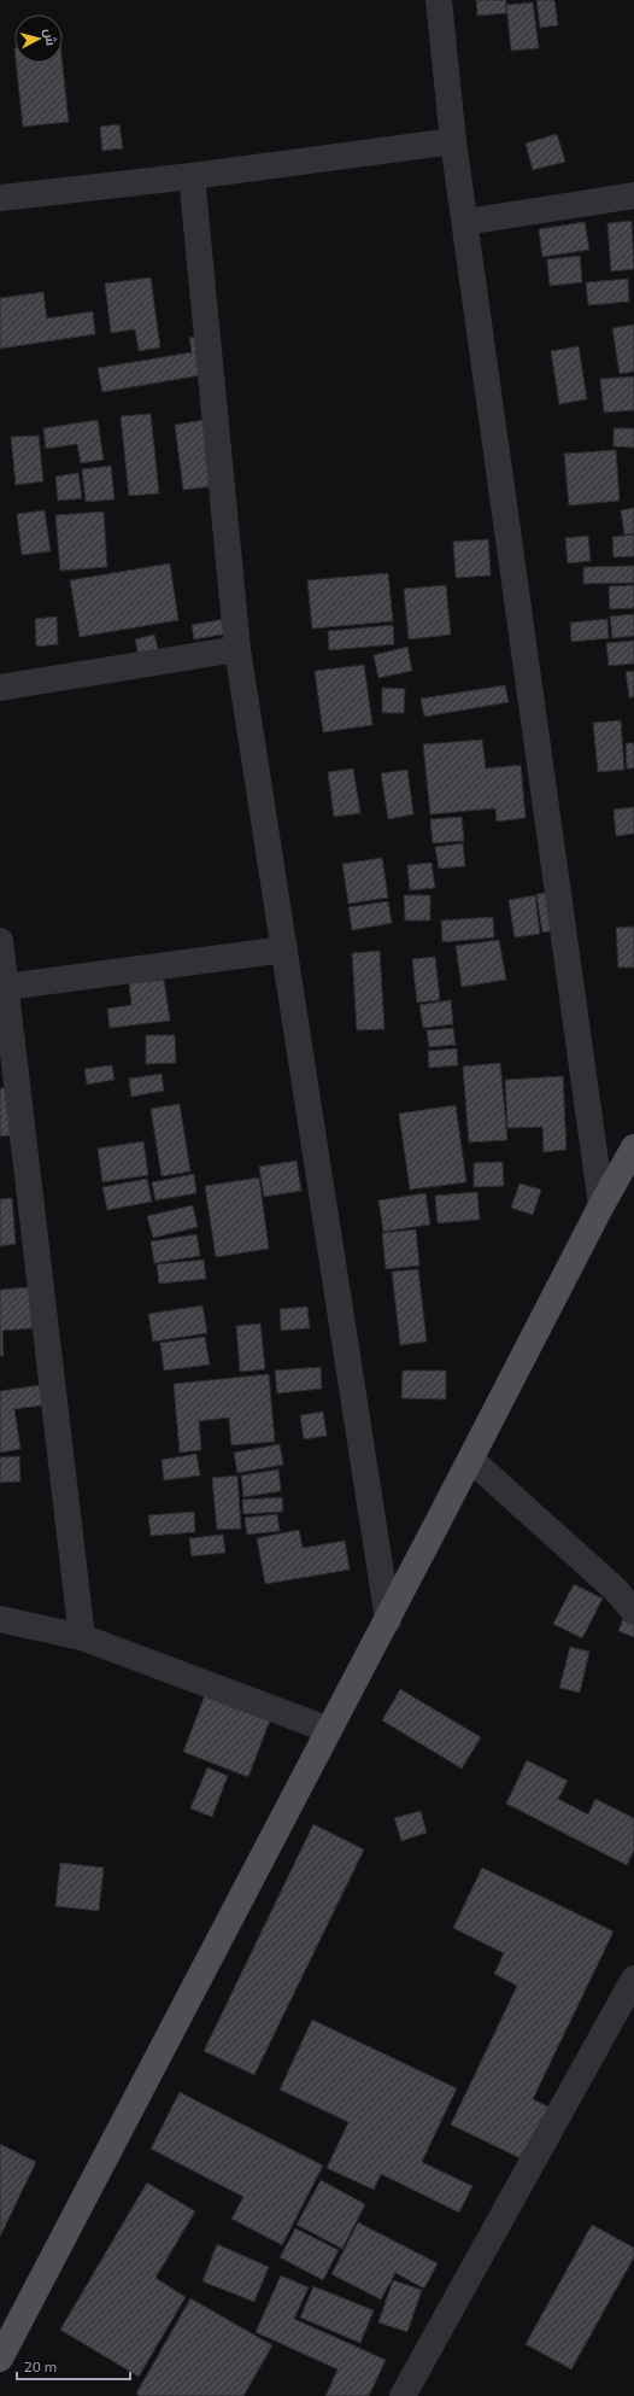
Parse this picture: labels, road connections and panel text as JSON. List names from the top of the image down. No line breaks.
{"scale_bar":"20 m","north":"right"}
